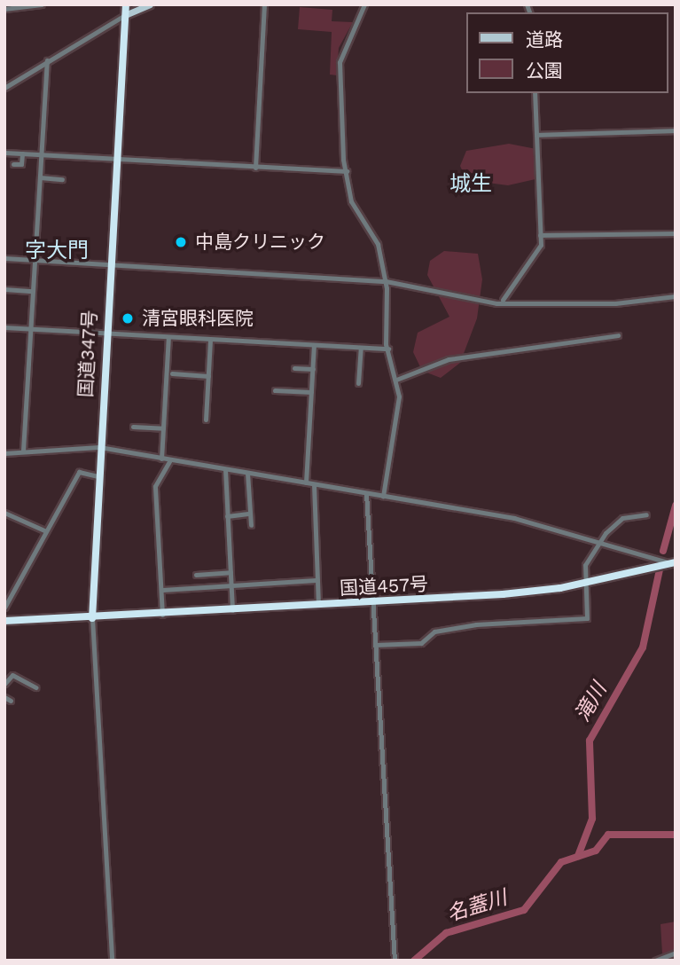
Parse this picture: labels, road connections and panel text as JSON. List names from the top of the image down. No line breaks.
{"streets":{"highway":["国道347号","国道457号"]},"crossings":[["国道347号","国道457号"]],"districts":["城生","字大門"],"water":["滝川","名蓋川"],"places":["中島クリニック","清宮眼科医院"],"legend":["道路","公園"]}
